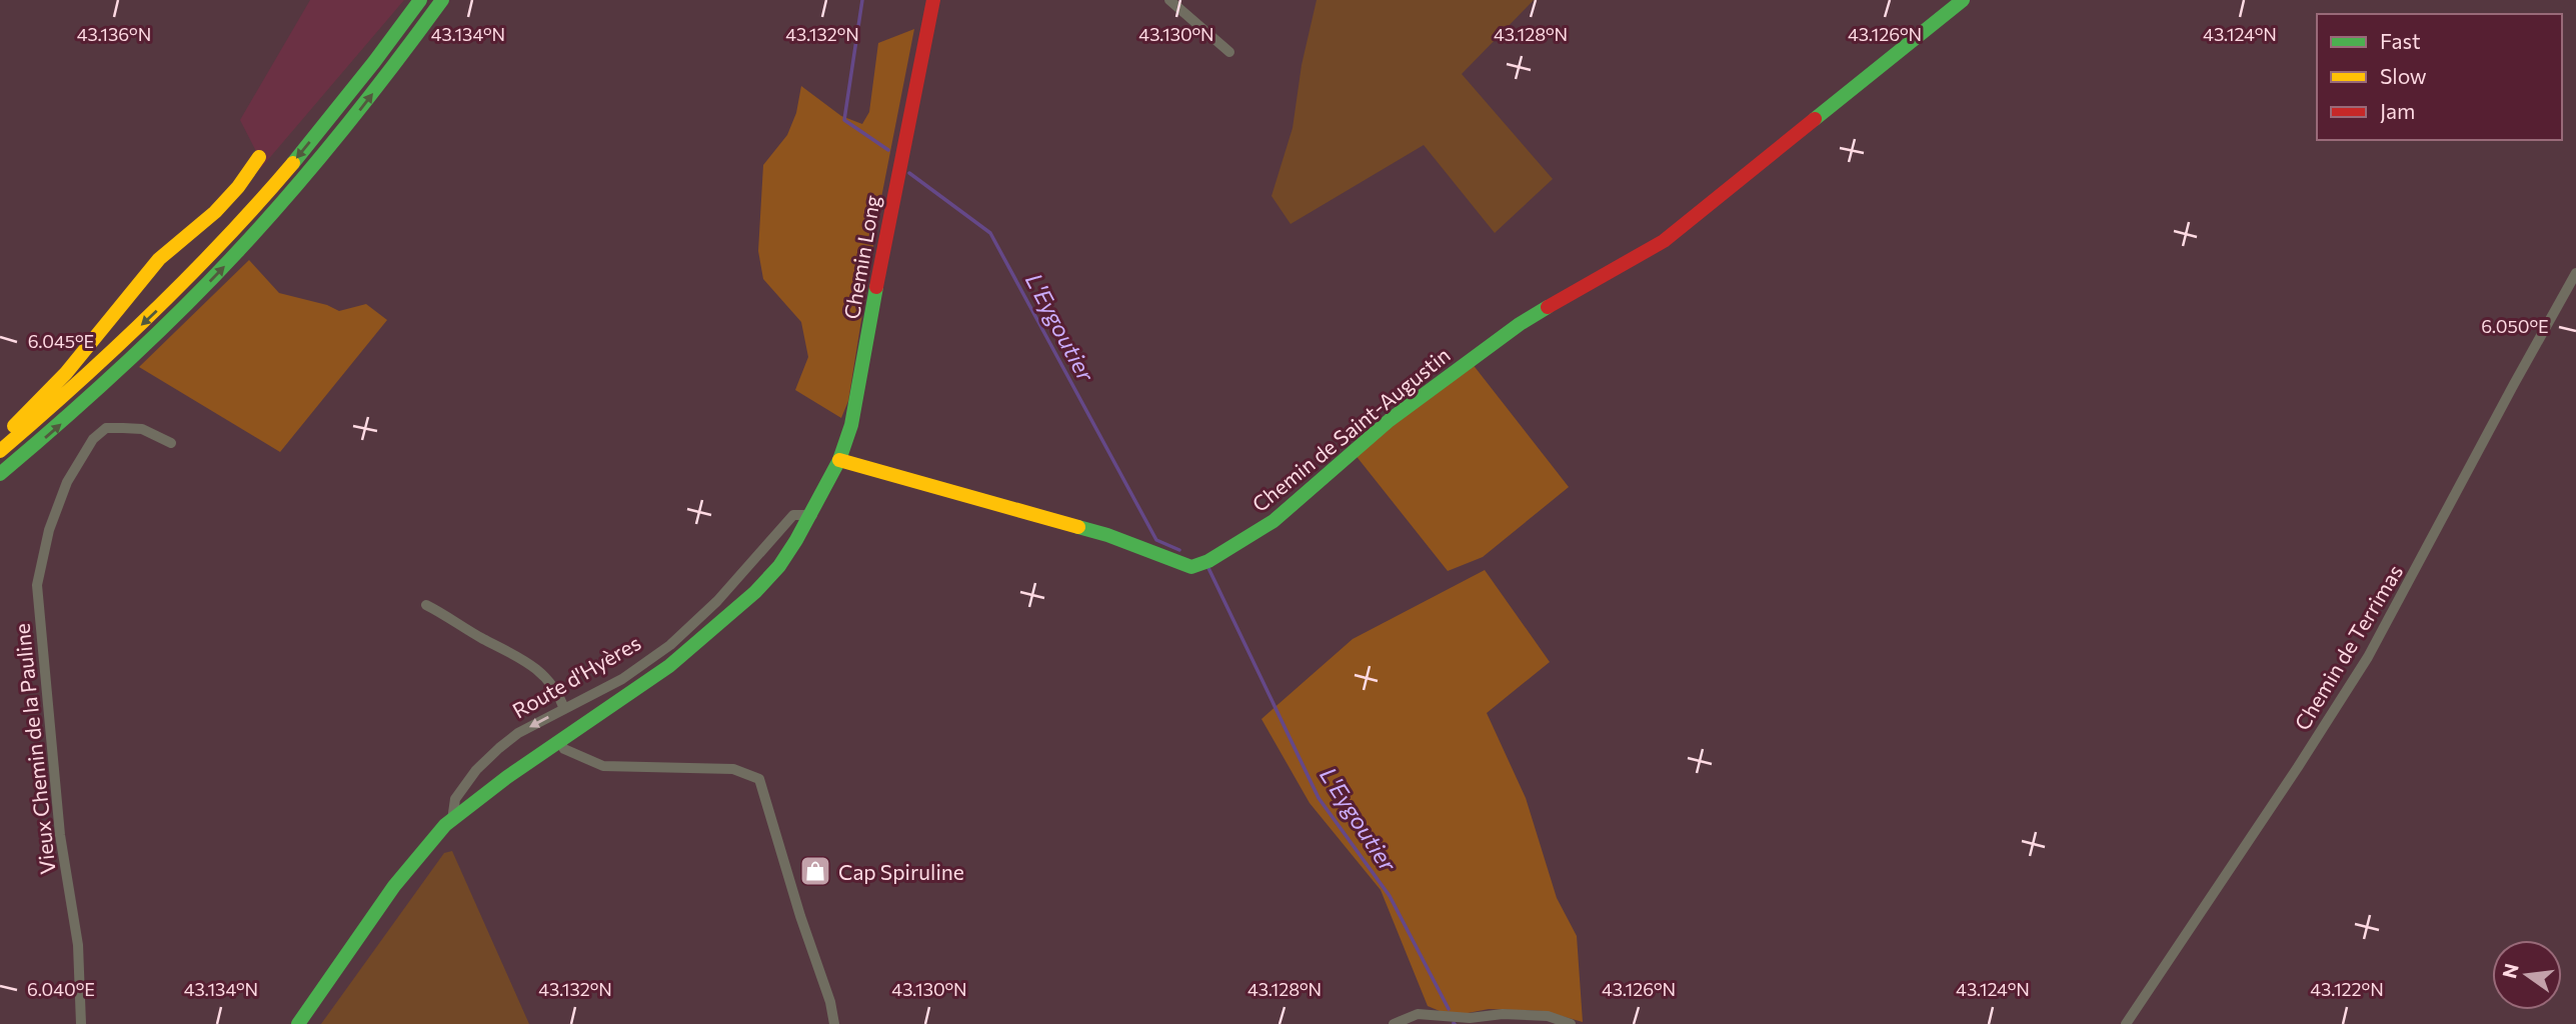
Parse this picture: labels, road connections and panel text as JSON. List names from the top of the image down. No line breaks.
{"streets":{"main road":["Chemin Long","Chemin de Saint-Augustin","Route d'Hyères"],"street":["Chemin de Terrimas","Vieux Chemin de la Pauline"]},"crossings":[["Chemin Long","Chemin de Saint-Augustin"],["Chemin Long","Route d'Hyères"]],"water":["L'Eygoutier"],"places":{"shop":["Cap Spiruline"]},"legend":["Fast","Slow","Jam"],"north":"left","coordinates":["43.136°N","43.134°N","43.132°N","43.130°N","43.128°N","43.126°N","43.124°N","6.050°E","6.045°E","43.122°N","6.040°E"]}
